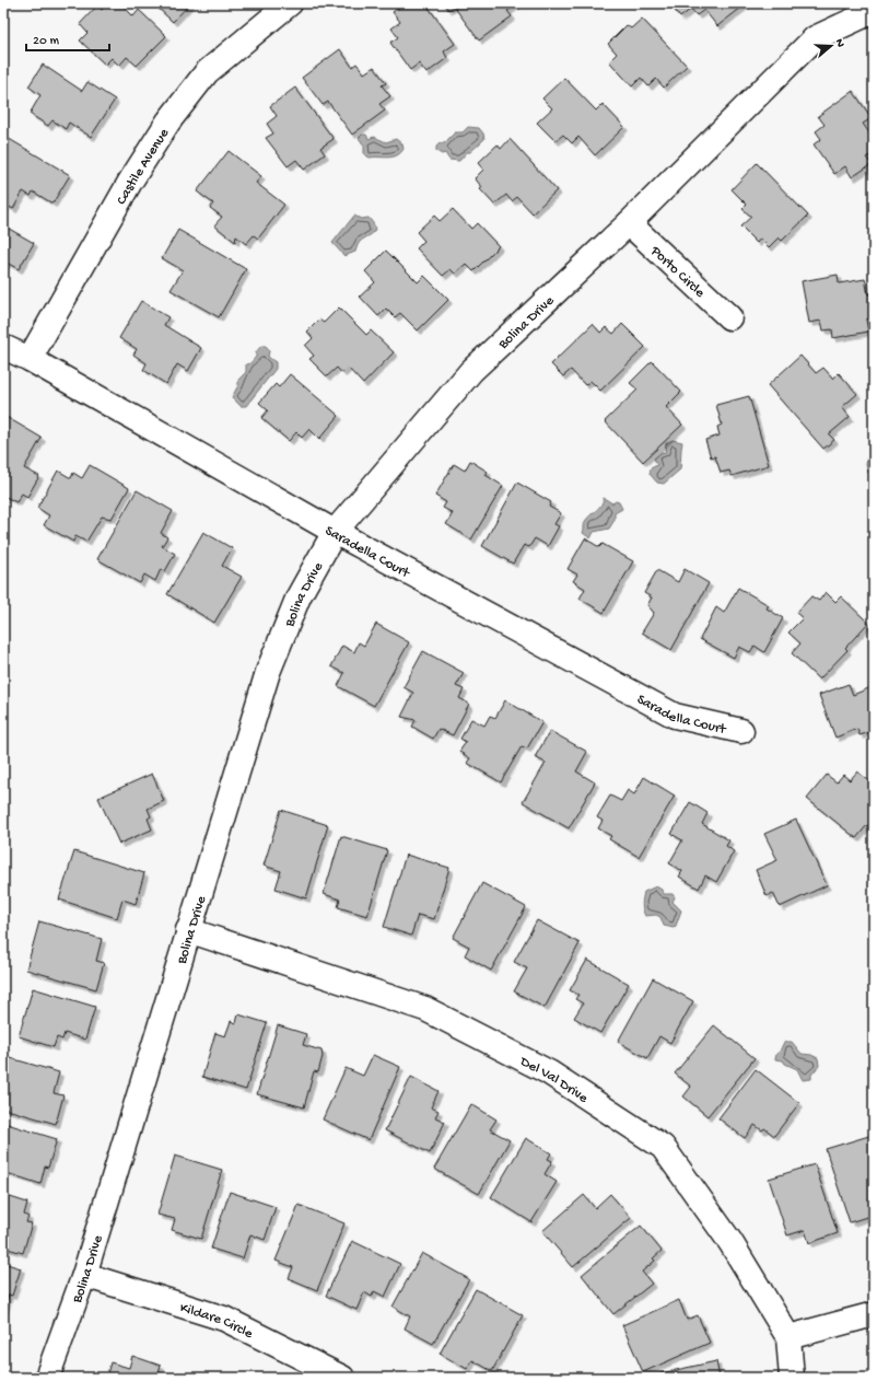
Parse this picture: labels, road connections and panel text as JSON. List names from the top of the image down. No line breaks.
{"streets":{"street":["Castile Avenue","Porto Circle","Bolina Drive","Saradella Court","Del Val Drive","Kildare Circle"]},"crossings":[["Castile Avenue","Saradella Court"],["Porto Circle","Bolina Drive"],["Bolina Drive","Saradella Court"],["Bolina Drive","Del Val Drive"],["Bolina Drive","Kildare Circle"]],"scale_bar":"20 m","north":"right"}
